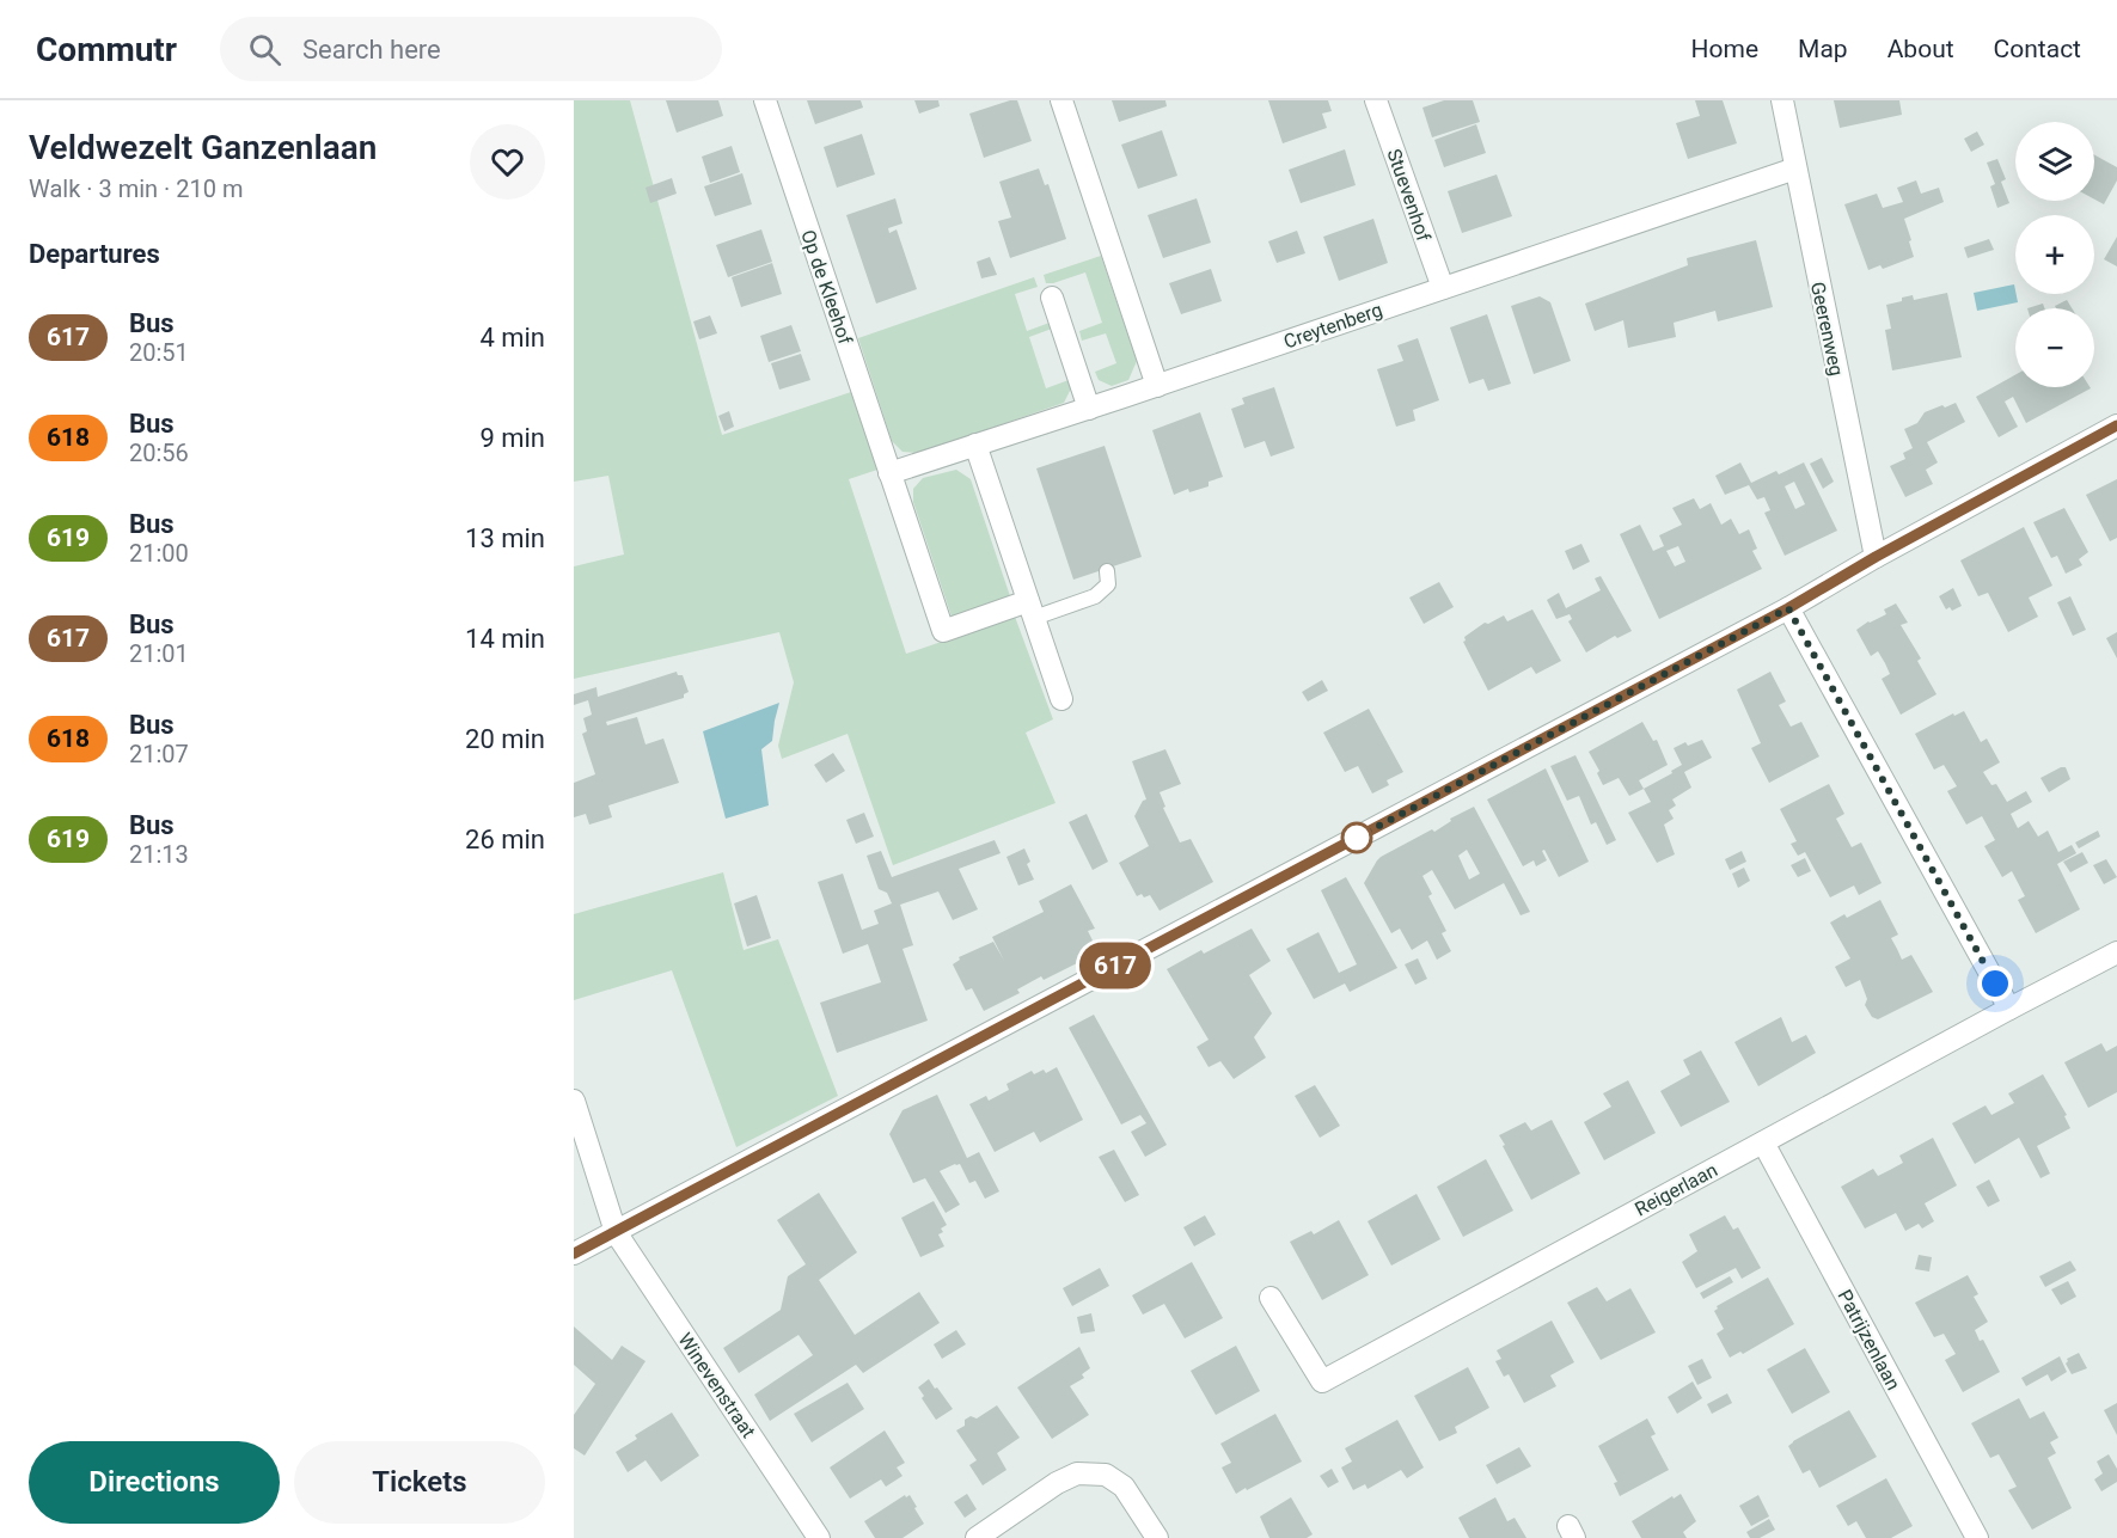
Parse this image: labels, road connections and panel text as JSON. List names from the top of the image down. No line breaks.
{"streets":{"street":["Stuevenhof","Op de Kleehof","Creytenberg","Geerenweg","Reigerlaan","Patrijzenlaan","Winevenstraat"]},"crossings":[["Stuevenhof","Creytenberg"],["Creytenberg","Geerenweg"],["Reigerlaan","Patrijzenlaan"]],"lines":["bus line 617"],"page":{"header":"Commutr","search":"Search here","nav":["Home","Map","About","Contact"],"heading":[["Veldwezelt Ganzenlaan","Walk · 3 min · 210 m"],"Departures"],"on_map":"617","map_buttons":["+","−"],"list":[{"mark":"617","name":"Bus","note":"20:51","value":"4 min"},{"mark":"618","name":"Bus","note":"20:56","value":"9 min"},{"mark":"619","name":"Bus","note":"21:00","value":"13 min"},{"mark":"617","name":"Bus","note":"21:01","value":"14 min"},{"mark":"618","name":"Bus","note":"21:07","value":"20 min"},{"mark":"619","name":"Bus","note":"21:13","value":"26 min"}],"buttons":["Directions","Tickets"]}}
